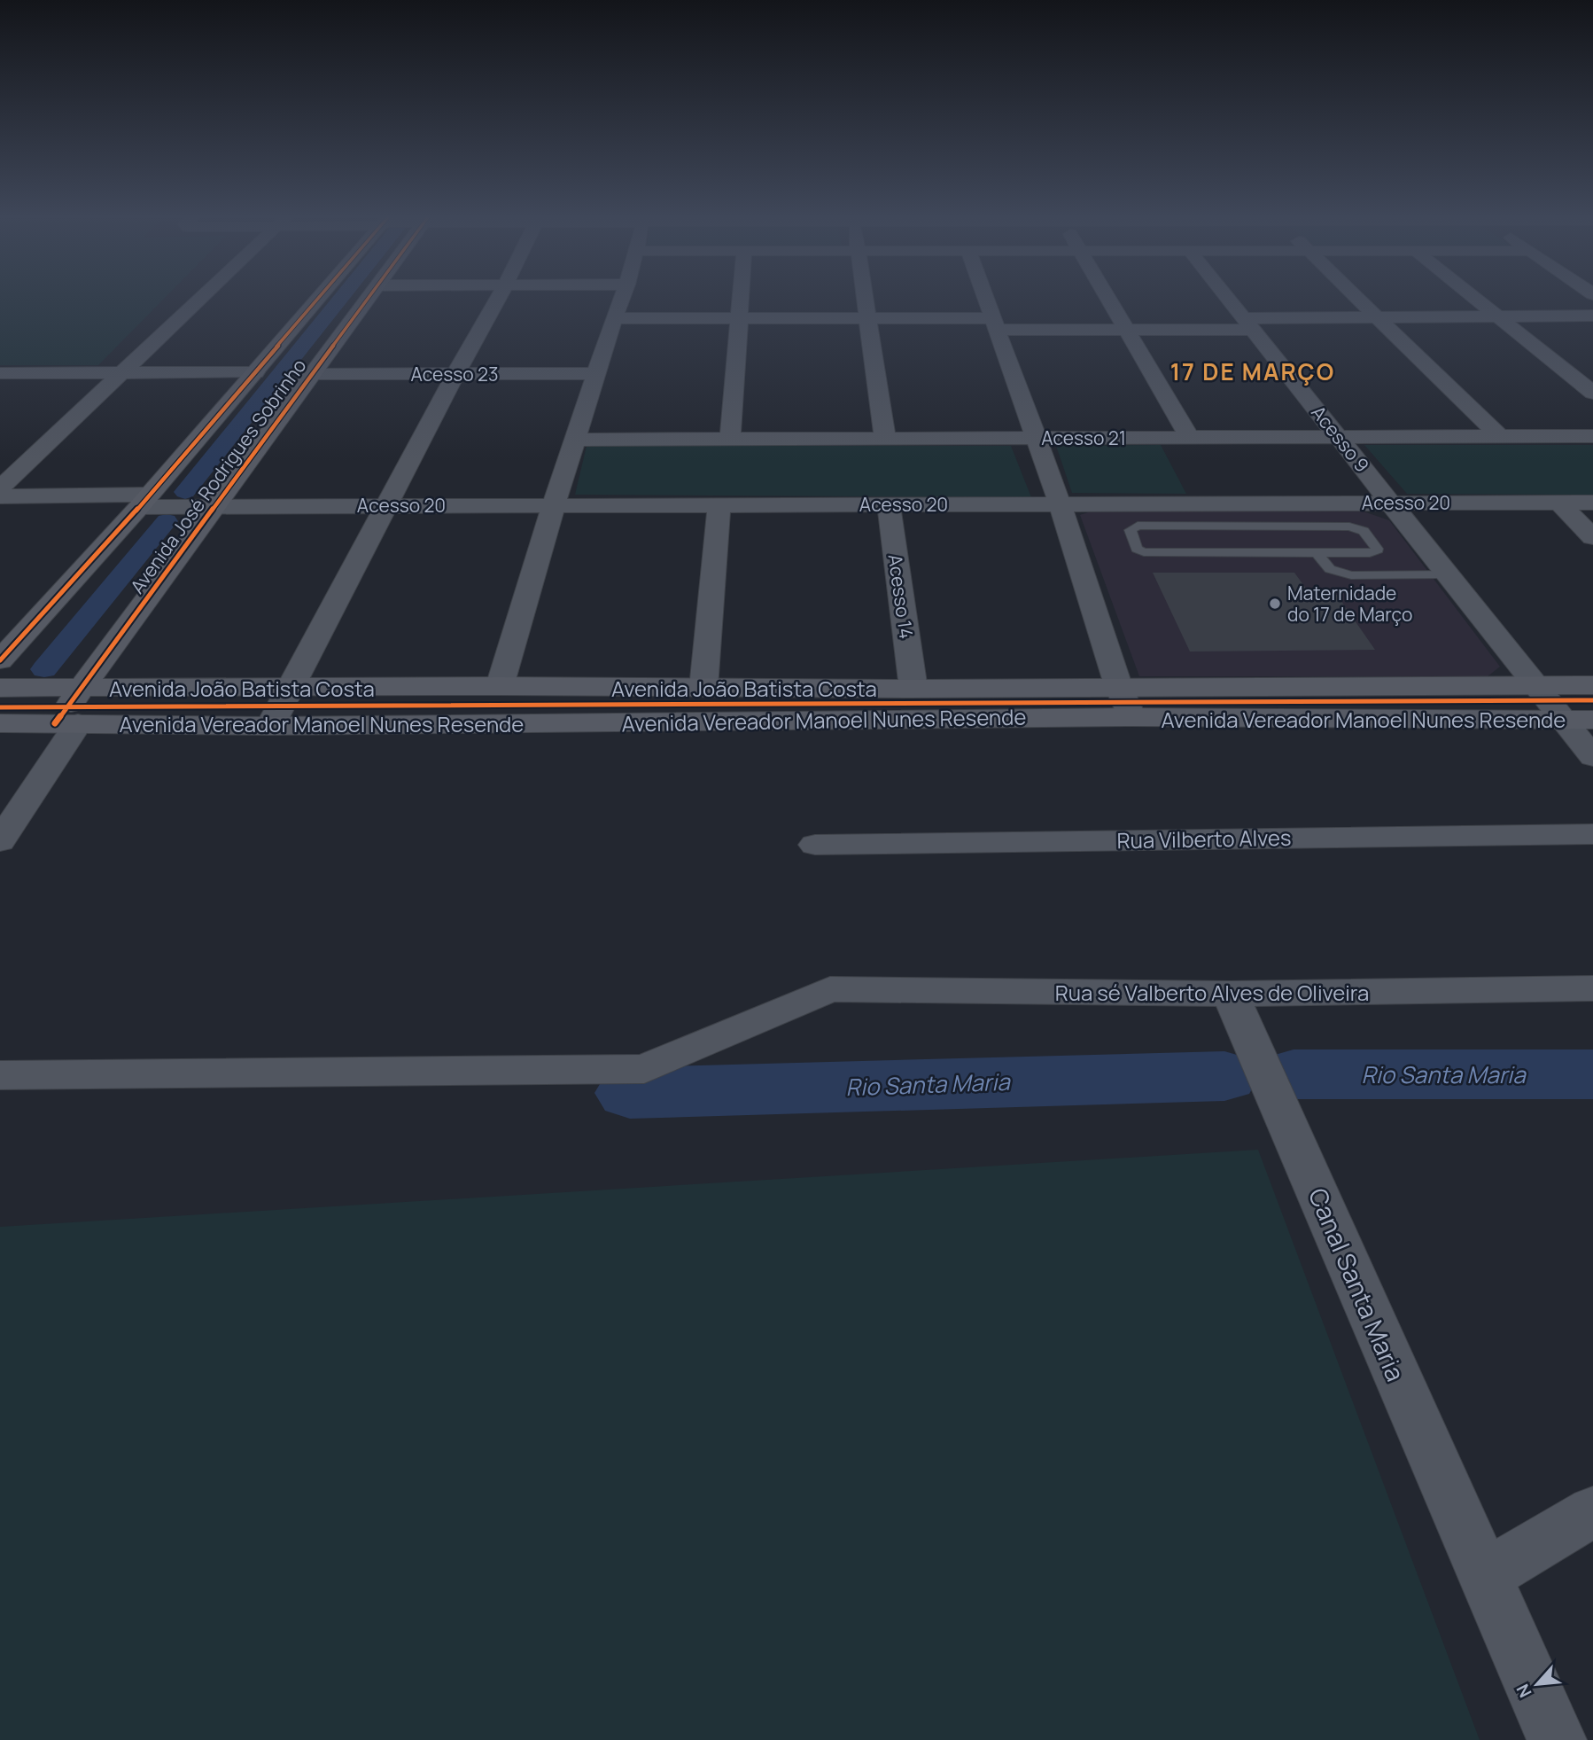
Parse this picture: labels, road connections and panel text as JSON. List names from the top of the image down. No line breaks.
{"streets":{"street":["Acesso 23","Acesso 21","Acesso 9","Avenida José Rodrigues Sobrinho","Acesso 20","Acesso 14","Avenida João Batista Costa","Avenida Vereador Manoel Nunes Resende","Rua Vilberto Alves","Rua sé Valberto Alves de Oliveira","Canal Santa Maria"]},"crossings":[["Acesso 23","Avenida José Rodrigues Sobrinho"],["Acesso 21","Acesso 9"],["Acesso 9","Acesso 20"],["Acesso 9","Avenida João Batista Costa"],["Acesso 9","Avenida Vereador Manoel Nunes Resende"],["Avenida José Rodrigues Sobrinho","Acesso 20"],["Avenida José Rodrigues Sobrinho","Avenida João Batista Costa"],["Avenida José Rodrigues Sobrinho","Avenida Vereador Manoel Nunes Resende"],["Acesso 20","Acesso 14"],["Acesso 14","Avenida João Batista Costa"],["Rua sé Valberto Alves de Oliveira","Canal Santa Maria"]],"districts":["17 DE MARÇO"],"water":["Rio Santa Maria"],"places":["Maternidade do 17 de Março"],"north":"bottom left"}
